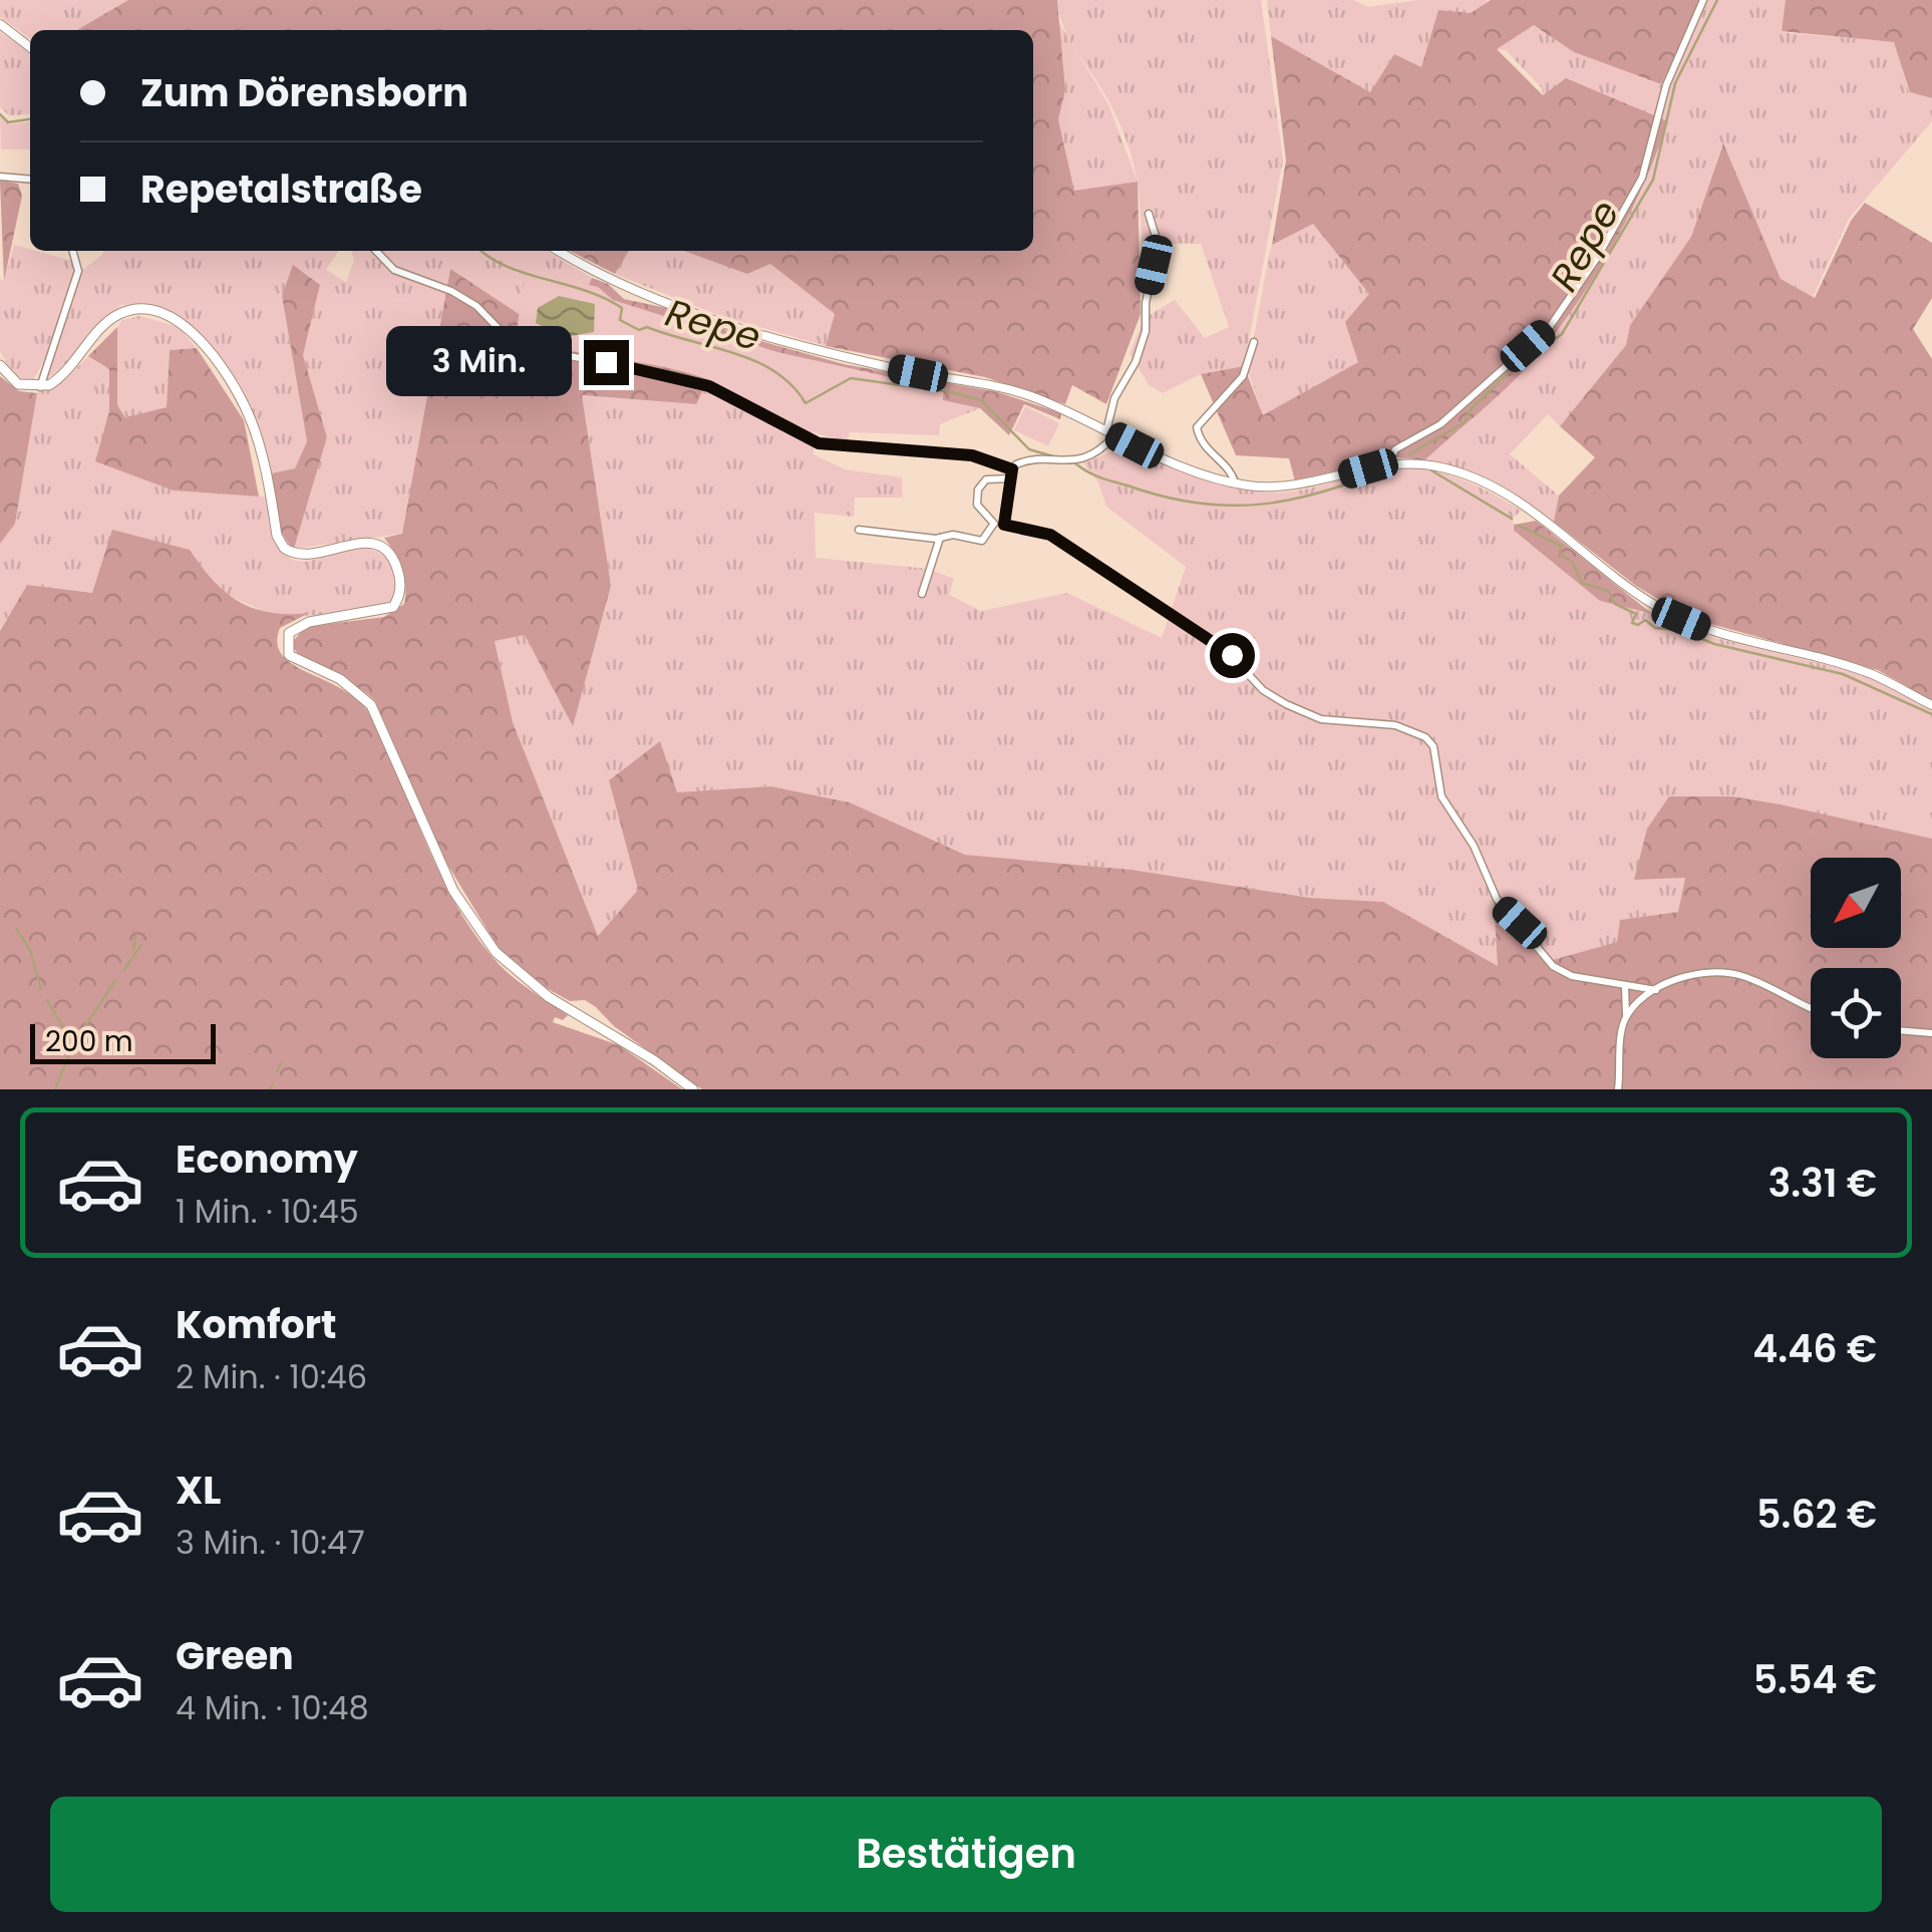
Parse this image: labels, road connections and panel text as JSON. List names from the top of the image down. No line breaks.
{"water":["Repe"],"scale_bar":"200 m","north":"bottom left","page":{"banner":["Zum Dörensborn","Repetalstraße"],"bubble":"3 Min.","scale":"200 m","list":[{"name":"Economy","note":"1 Min. · 10:45","value":"3.31 €"},{"name":"Komfort","note":"2 Min. · 10:46","value":"4.46 €"},{"name":"XL","note":"3 Min. · 10:47","value":"5.62 €"},{"name":"Green","note":"4 Min. · 10:48","value":"5.54 €"}],"buttons":"Bestätigen"}}
